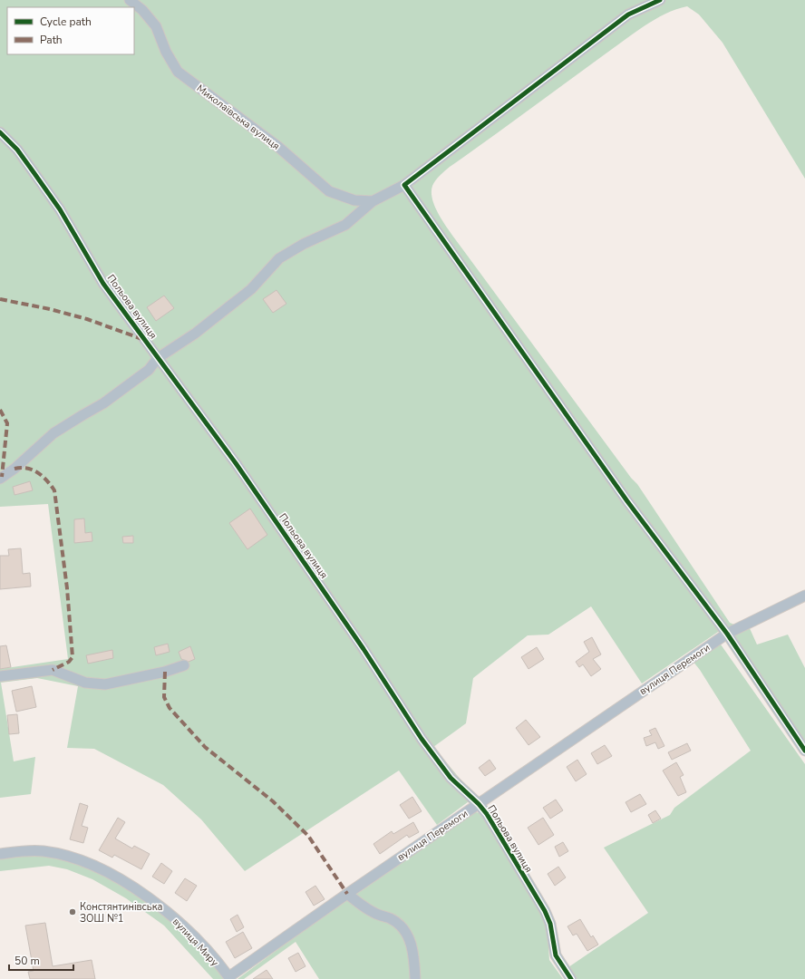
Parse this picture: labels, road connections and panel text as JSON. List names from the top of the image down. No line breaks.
{"streets":{"street":["Миколаївська вулиця","Польова вулиця","вулиця Перемоги","вулиця Миру"]},"crossings":[["Польова вулиця","вулиця Перемоги"],["вулиця Перемоги","вулиця Миру"]],"places":["Констянтинівська ЗОШ №1"],"legend":["Cycle path","Path"],"scale_bar":"50 m"}
